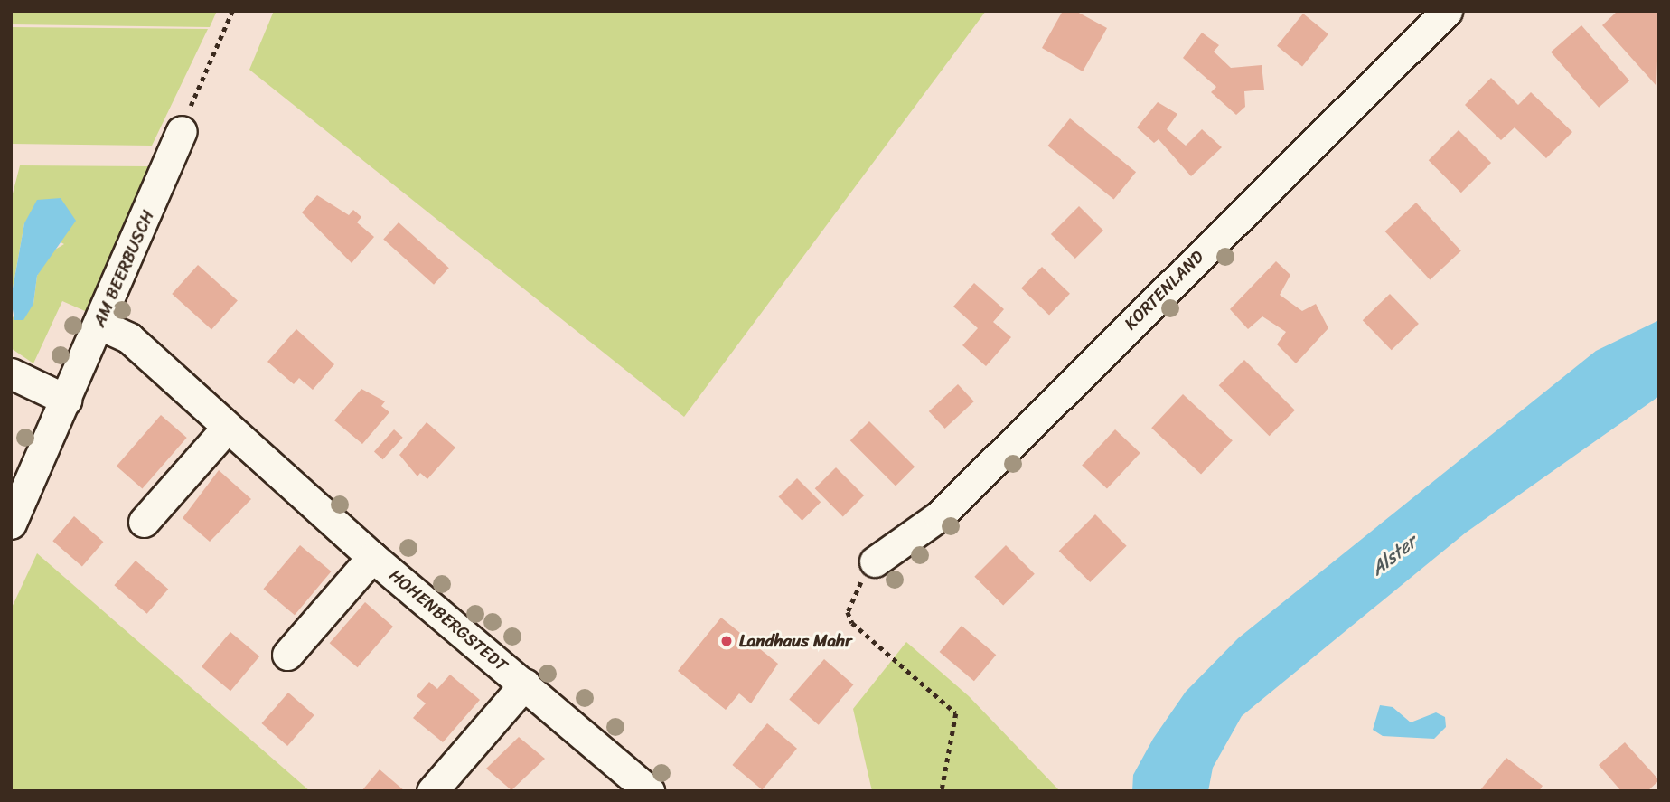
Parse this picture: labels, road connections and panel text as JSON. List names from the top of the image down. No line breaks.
{"streets":{"street":["AM BEERBUSCH","KORTENLAND","HOHENBERGSTEDT"]},"crossings":[["AM BEERBUSCH","HOHENBERGSTEDT"]],"water":["Alster"],"places":["Landhaus Mahr"]}
